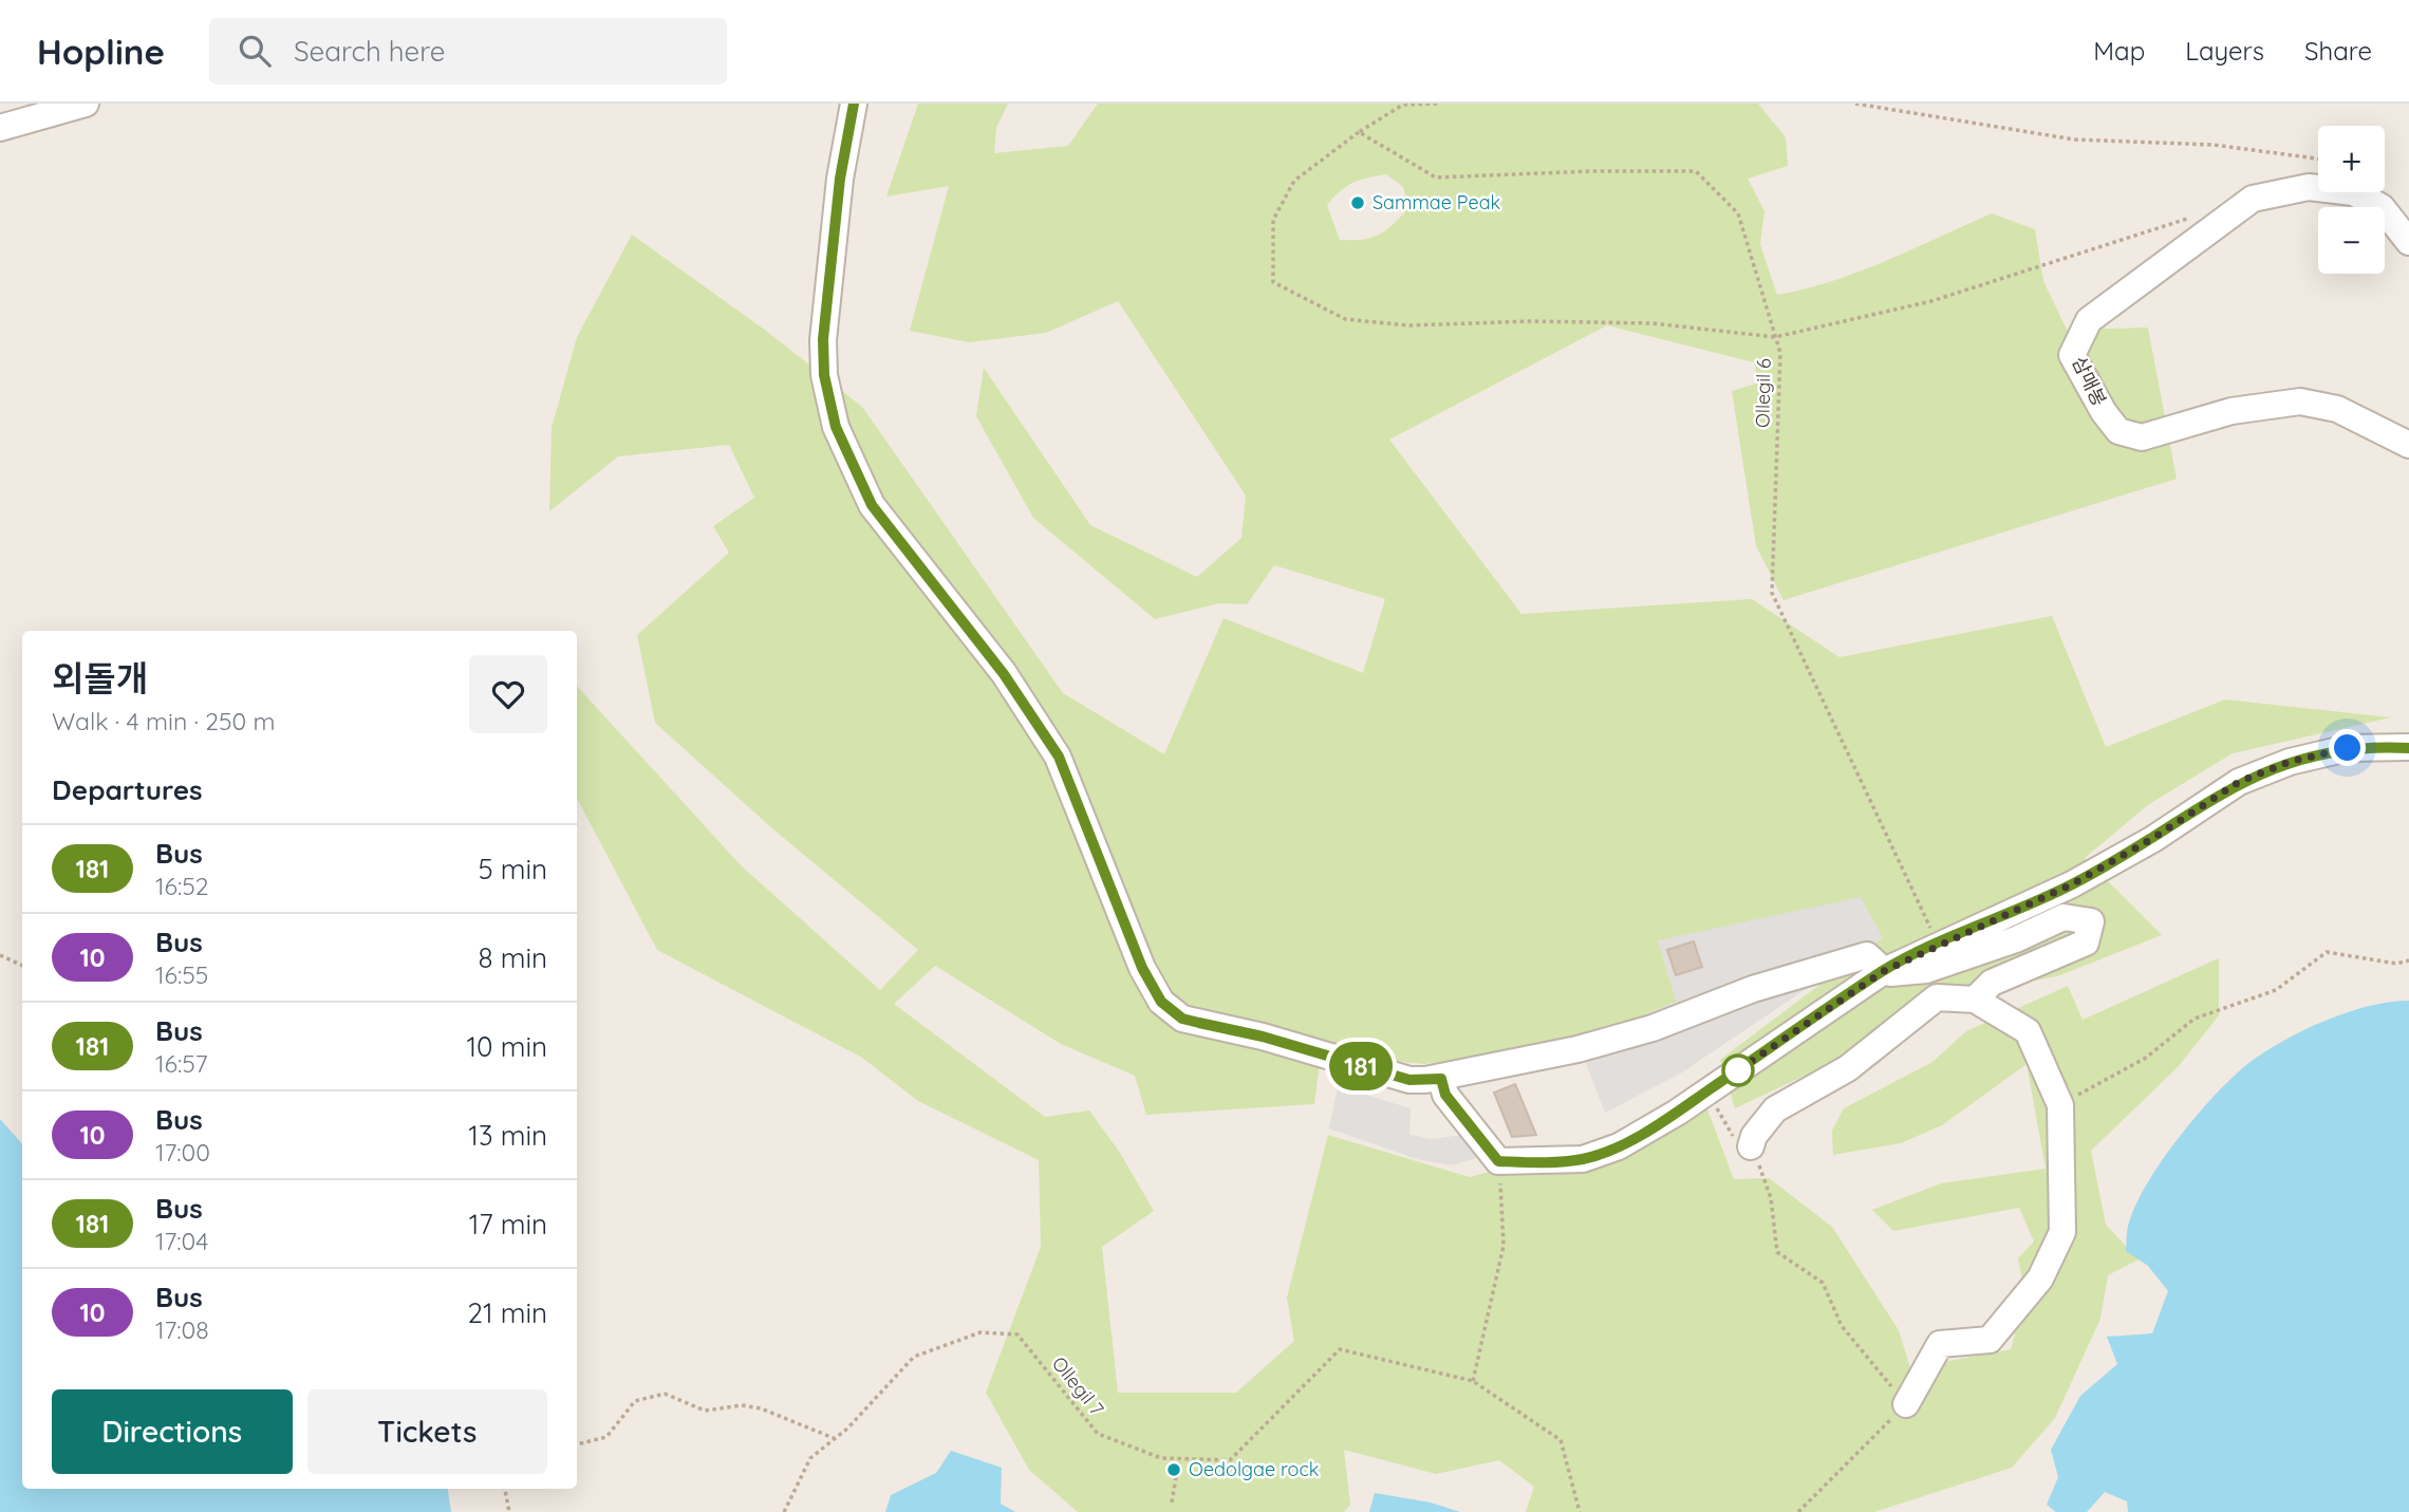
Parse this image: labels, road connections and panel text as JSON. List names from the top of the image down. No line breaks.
{"streets":{"street":["삼매봉"],"path":["Ollegil 6","Ollegil 7"]},"places":["Sammae Peak","Oedolgae rock"],"lines":["bus line 181"],"page":{"header":"Hopline","search":"Search here","nav":["Map","Layers","Share"],"on_map":"181","map_buttons":["+","−"],"heading":[["외돌개","Walk · 4 min · 250 m"],"Departures"],"list":[{"mark":"181","name":"Bus","note":"16:52","value":"5 min"},{"mark":"10","name":"Bus","note":"16:55","value":"8 min"},{"mark":"181","name":"Bus","note":"16:57","value":"10 min"},{"mark":"10","name":"Bus","note":"17:00","value":"13 min"},{"mark":"181","name":"Bus","note":"17:04","value":"17 min"},{"mark":"10","name":"Bus","note":"17:08","value":"21 min"}],"buttons":["Directions","Tickets"]}}
